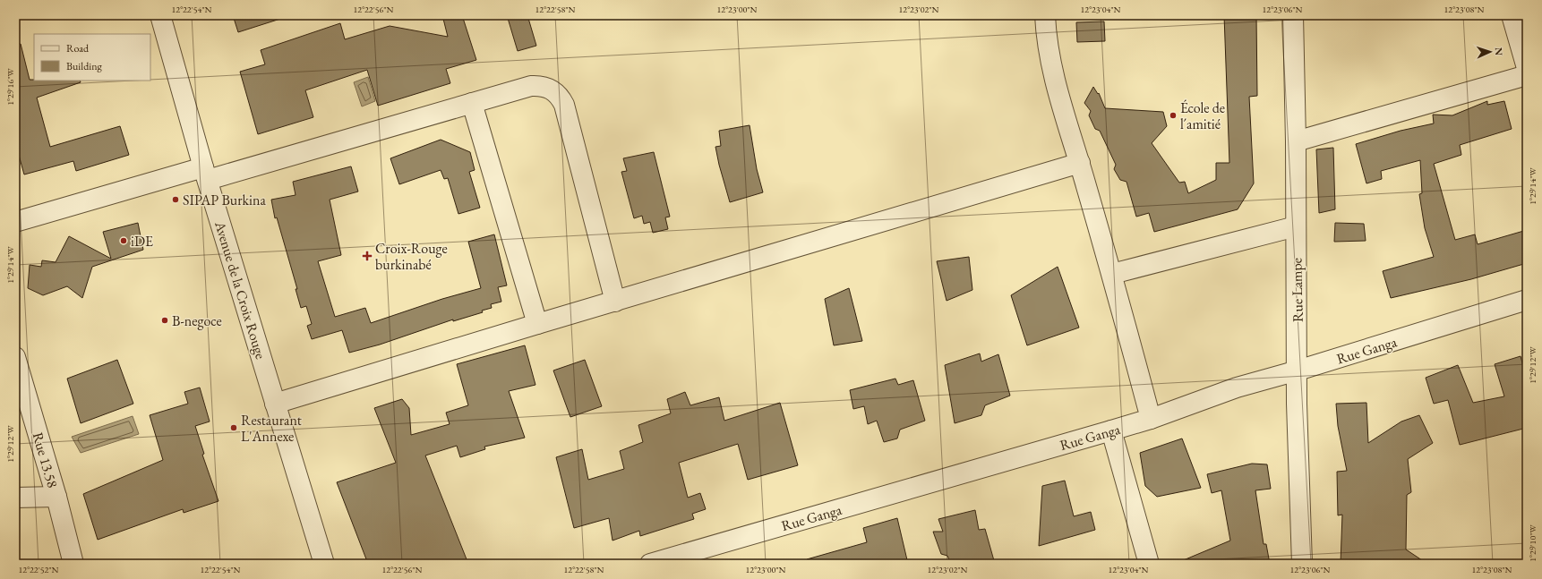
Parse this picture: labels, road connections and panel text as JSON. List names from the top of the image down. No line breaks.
{"streets":{"street":["Avenue de la Croix Rouge","Rue Lampe","Rue Ganga","Rue 13.58"]},"crossings":[["Rue Lampe","Rue Ganga"]],"places":{"other":["École de l´amitié","SIPAP Burkina","iDE","B-negoce","Restaurant L'Annexe"],"health":["Croix-Rouge burkinabé"]},"legend":["Road","Building"],"north":"right","coordinates":["12°22'54\"N","12°22'56\"N","12°22'58\"N","12°23'00\"N","12°23'02\"N","12°23'04\"N","12°23'06\"N","12°23'08\"N","1°29'16\"W","1°29'14\"W","1°29'12\"W","1°29'10\"W","12°22'52\"N"]}
